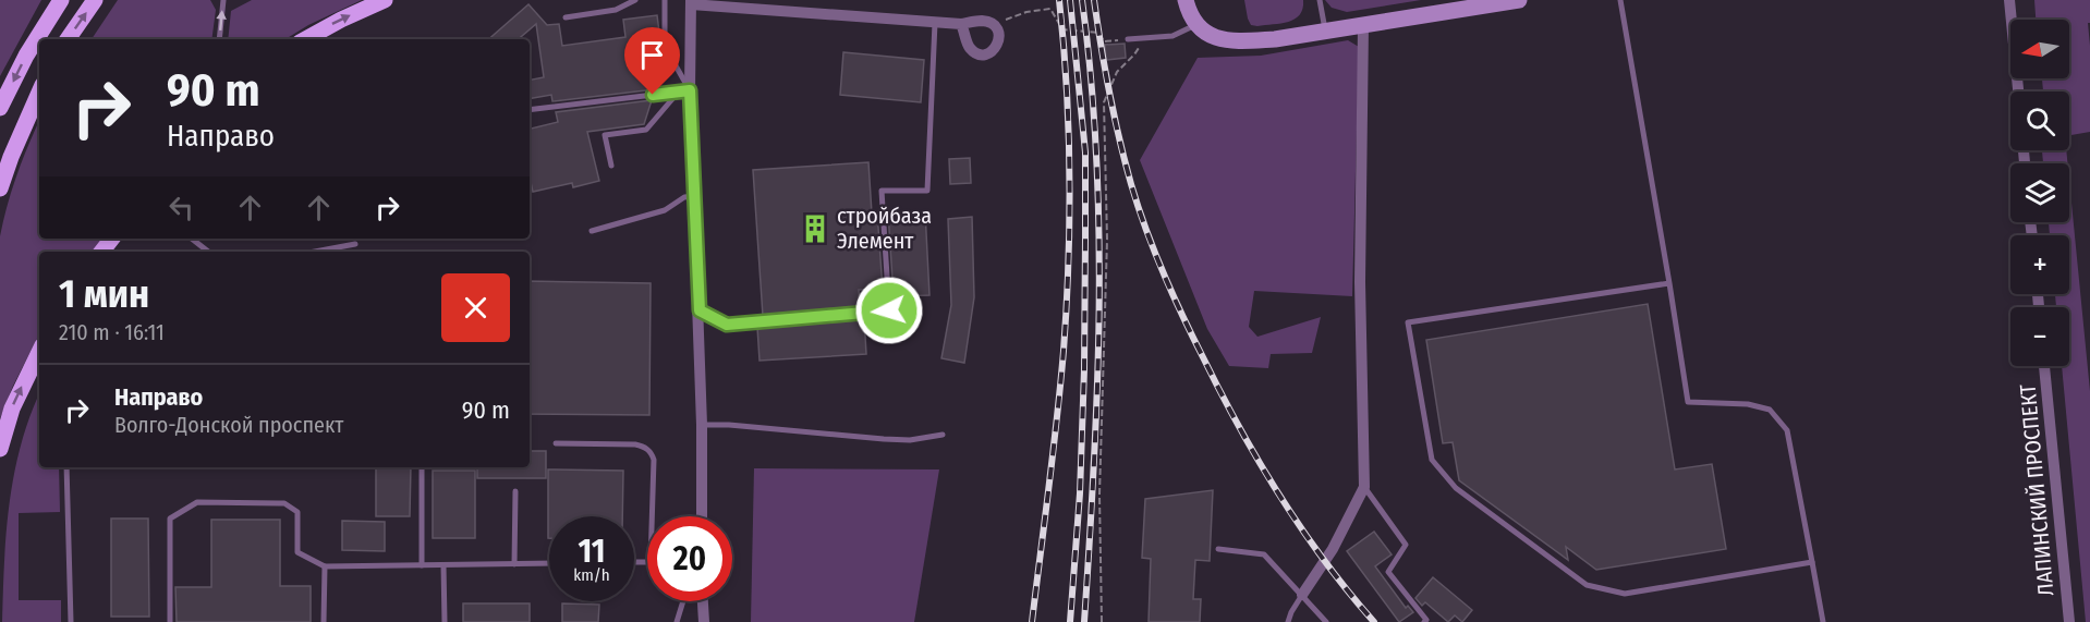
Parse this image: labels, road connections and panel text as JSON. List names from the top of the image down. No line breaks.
{"streets":{"street":["ЛАПИНСКИЙ ПРОСПЕКТ"]},"places":{"building":["стройбаза Элемент"]},"north":"left","page":{"map_buttons":["+","−"],"turn":["90 m","Направо"],"heading":["1 мин","210 m · 16:11"],"list":[{"name":"Направо","note":"Волго-Донской проспект","value":"90 m"}],"speed":"11 km/h","limit":"20"}}
